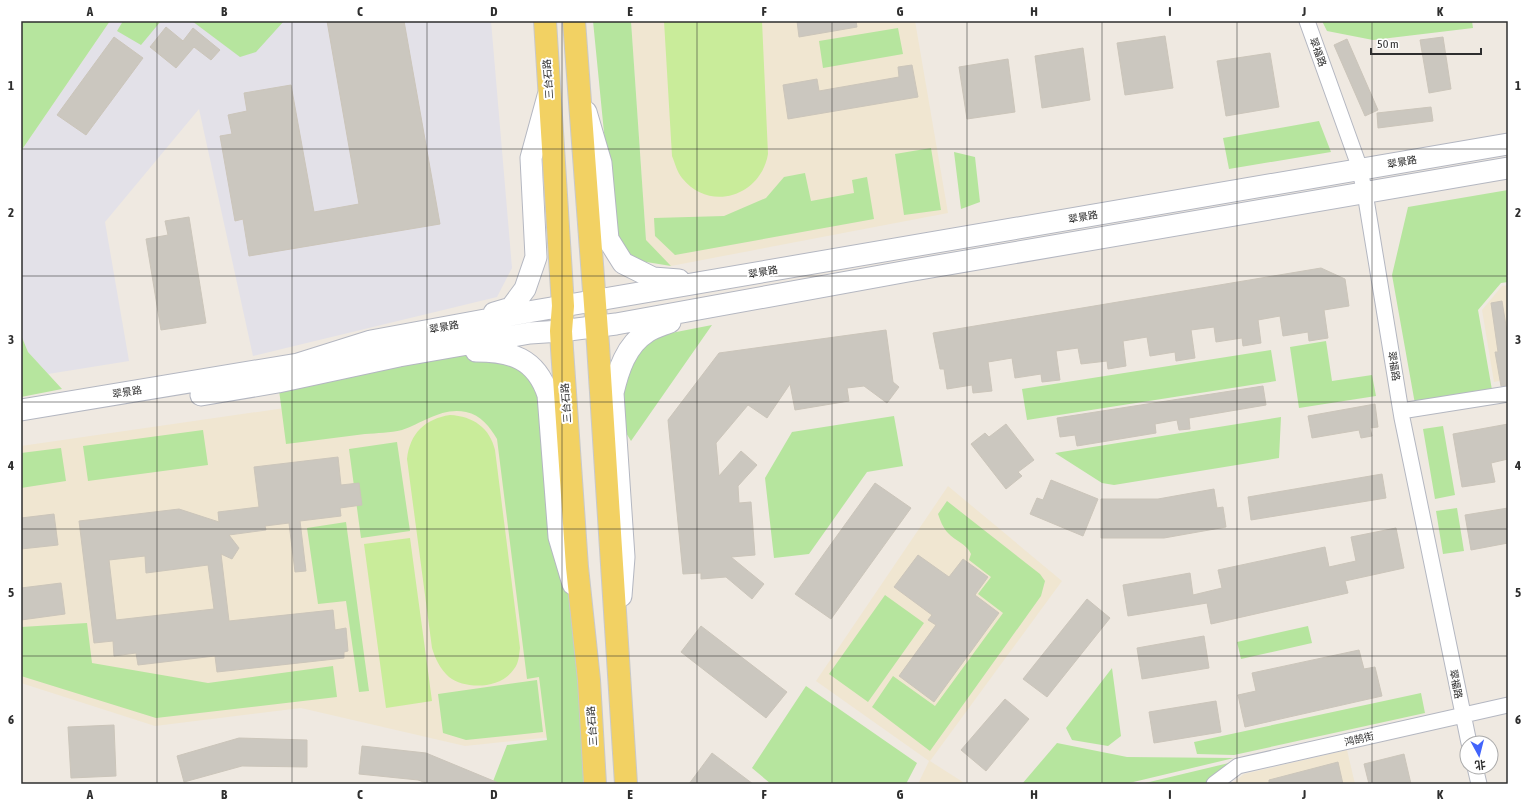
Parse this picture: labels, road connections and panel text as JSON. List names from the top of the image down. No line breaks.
{"streets":{"main road":["三台石路","翠景路"],"street":["翠福路","鸿鹄街"]},"crossings":[["翠福路","翠景路"],["翠福路","鸿鹄街"],["三台石路","翠景路"]],"scale_bar":"50 m","north":"bottom","grid":{"columns":["A","B","C","D","E","F","G","H","I","J","K"],"rows":["1","2","3","4","5","6"]}}
